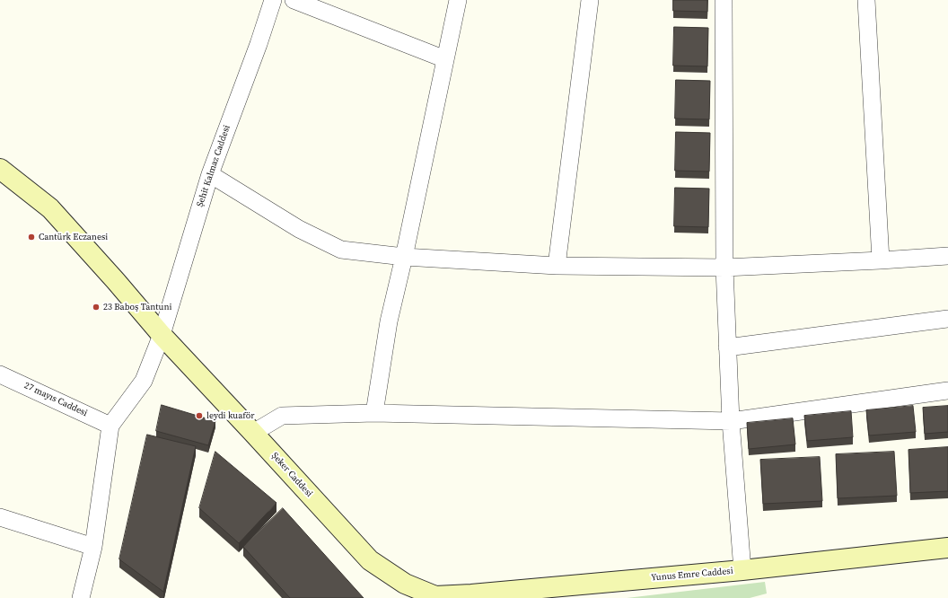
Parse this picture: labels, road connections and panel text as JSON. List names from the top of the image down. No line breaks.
{"streets":{"main road":["Şeker Caddesi","Yunus Emre Caddesi"],"street":["Şehit Kalmaz Caddesi","27 mayıs Caddesi"]},"crossings":[["Şehit Kalmaz Caddesi","27 mayıs Caddesi"],["Şehit Kalmaz Caddesi","Şeker Caddesi"],["Şeker Caddesi","Yunus Emre Caddesi"]],"places":["Cantürk Eczanesi","23 Baboş Tantuni","leydi kuaför"]}
